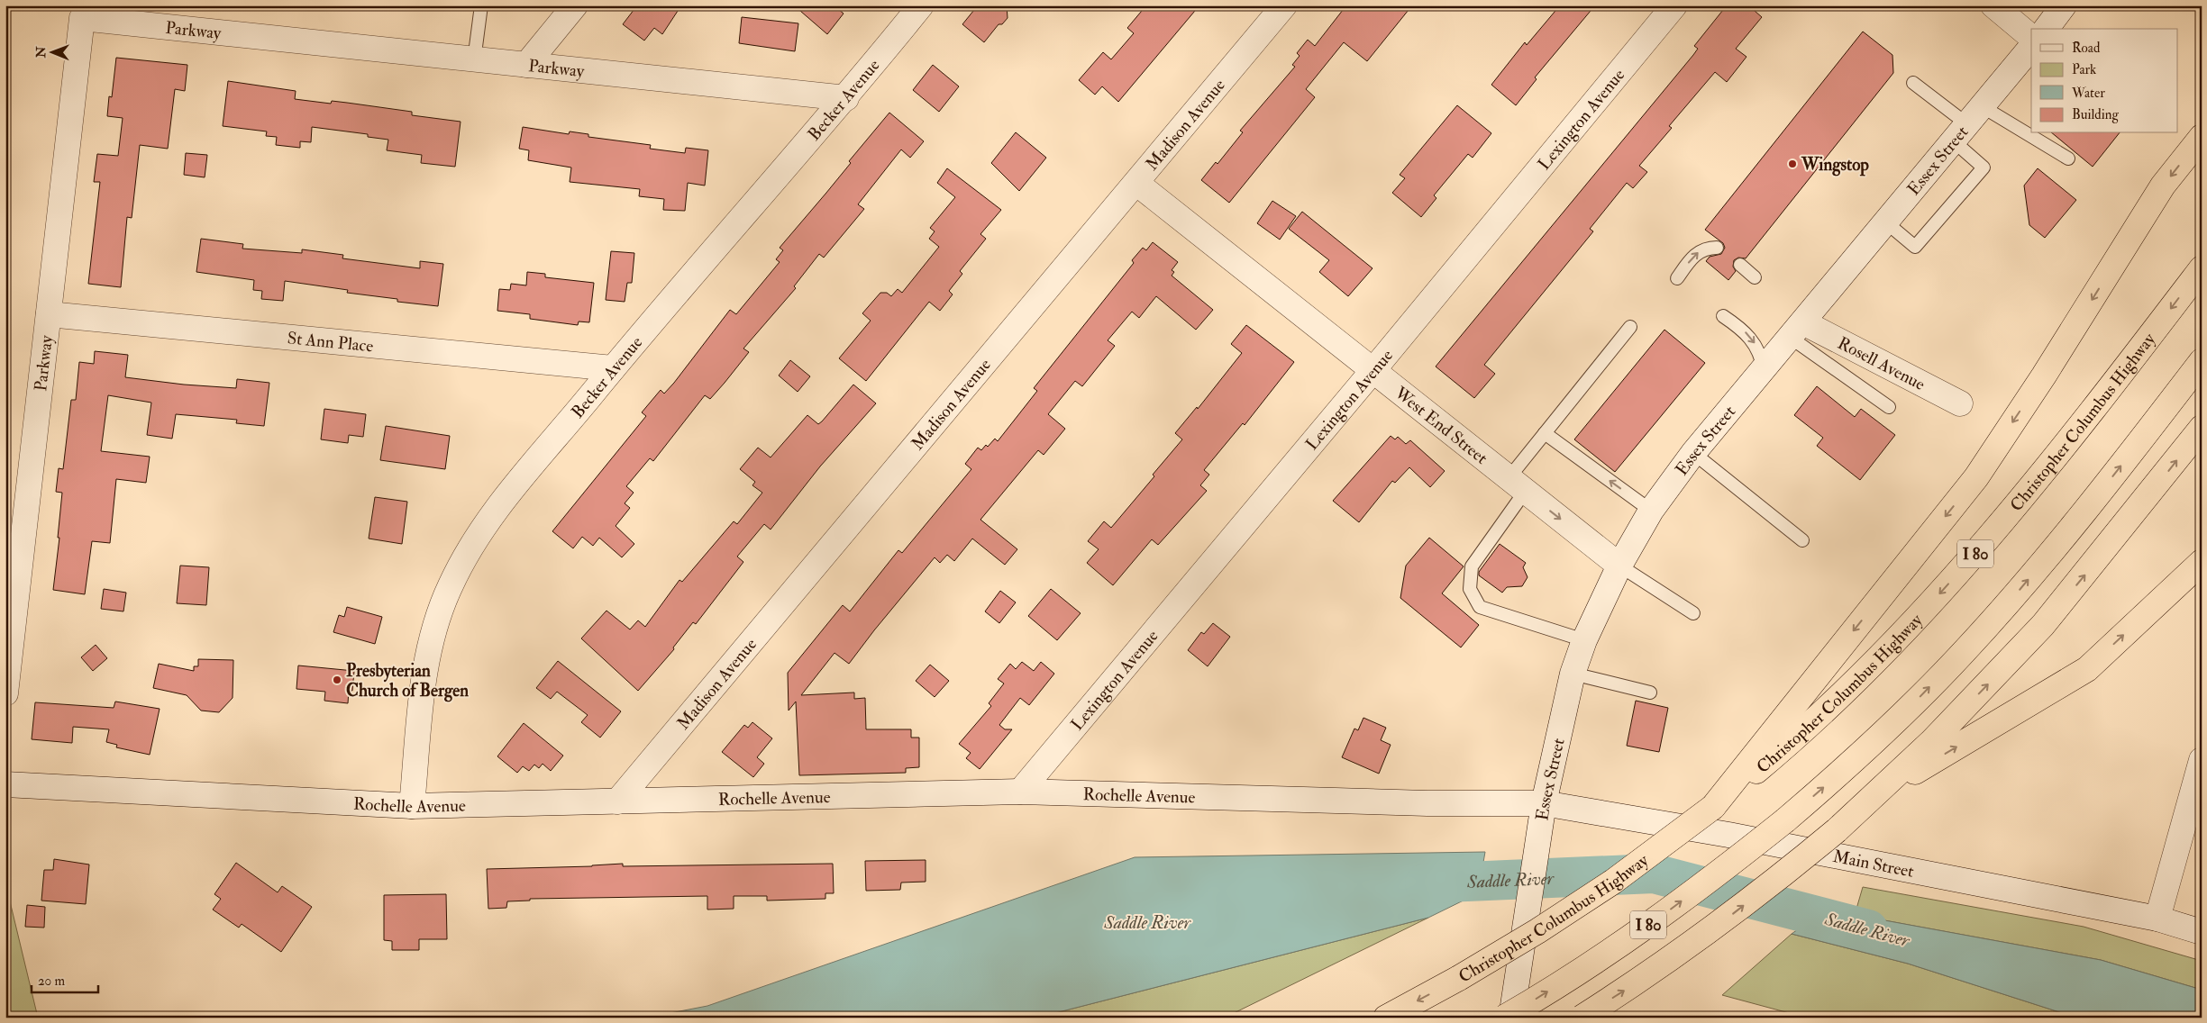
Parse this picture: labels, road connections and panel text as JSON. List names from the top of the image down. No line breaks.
{"streets":{"highway":["Christopher Columbus Highway","I 80"],"street":["Parkway","Becker Avenue","Lexington Avenue","Madison Avenue","Essex Street","St Ann Place","Rosell Avenue","West End Street","Rochelle Avenue","Main Street"]},"crossings":[["Parkway","Becker Avenue"],["Parkway","St Ann Place"],["Becker Avenue","St Ann Place"],["Becker Avenue","Rochelle Avenue"],["Lexington Avenue","West End Street"],["Lexington Avenue","Rochelle Avenue"],["Madison Avenue","West End Street"],["Madison Avenue","Rochelle Avenue"],["Essex Street","Rosell Avenue"],["Essex Street","West End Street"],["Essex Street","Rochelle Avenue"],["Essex Street","Main Street"],["Rochelle Avenue","Main Street"]],"water":["Saddle River"],"places":["Wingstop","Presbyterian Church of Bergen"],"legend":["Road","Park","Water","Building"],"scale_bar":"20 m","north":"left"}
